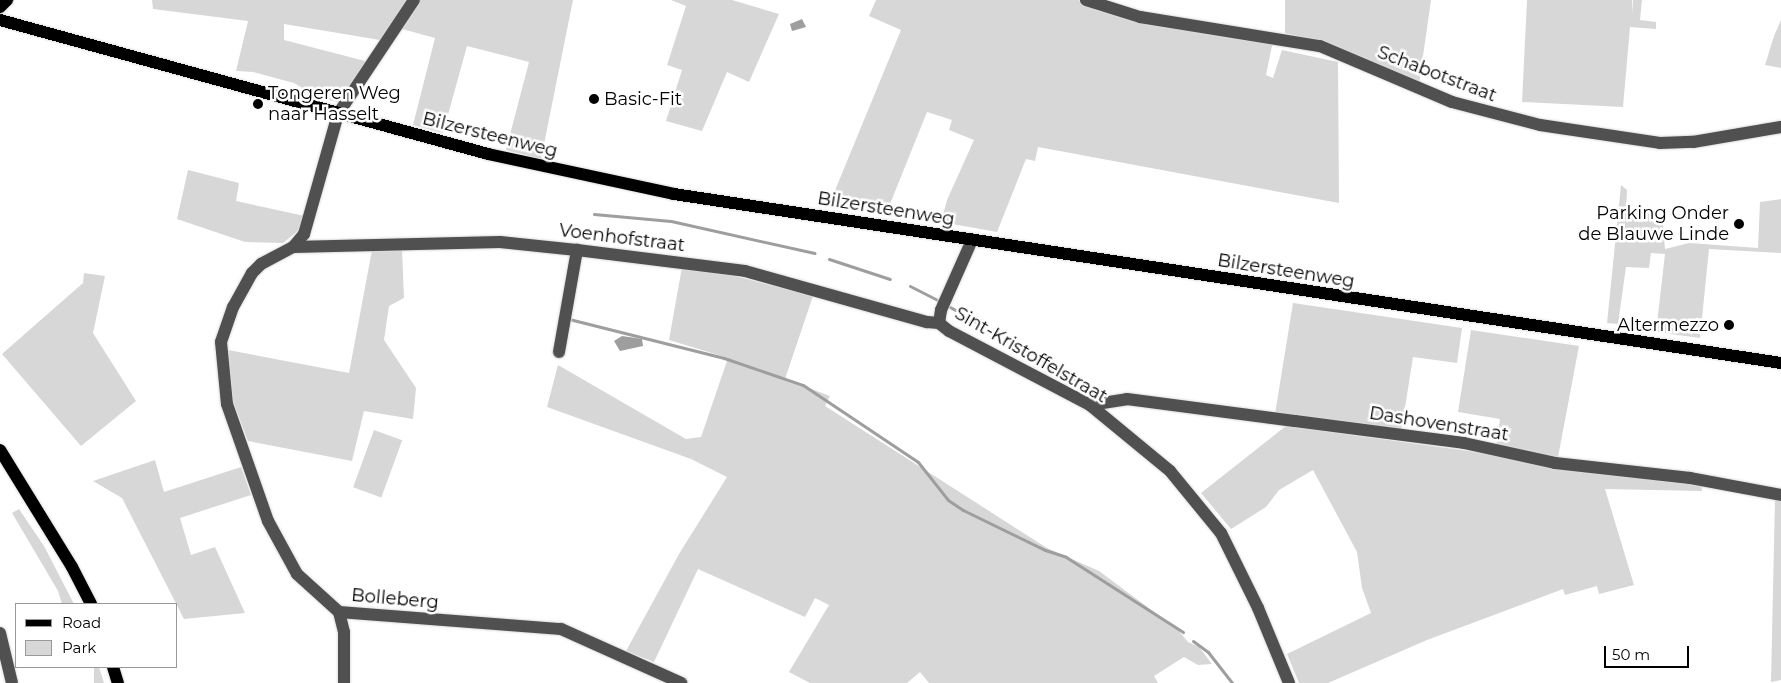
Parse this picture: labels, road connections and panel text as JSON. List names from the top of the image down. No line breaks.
{"streets":{"main road":["Bilzersteenweg"],"street":["Schabotstraat","Voenhofstraat","Sint-Kristoffelstraat","Dashovenstraat","Bolleberg"]},"crossings":[["Bilzersteenweg","Sint-Kristoffelstraat"],["Voenhofstraat","Sint-Kristoffelstraat"],["Voenhofstraat","Bolleberg"],["Sint-Kristoffelstraat","Dashovenstraat"]],"places":["Basic-Fit","Tongeren Weg naar Hasselt","Parking Onder de Blauwe Linde","Altermezzo"],"legend":["Road","Park"],"scale_bar":"50 m"}
